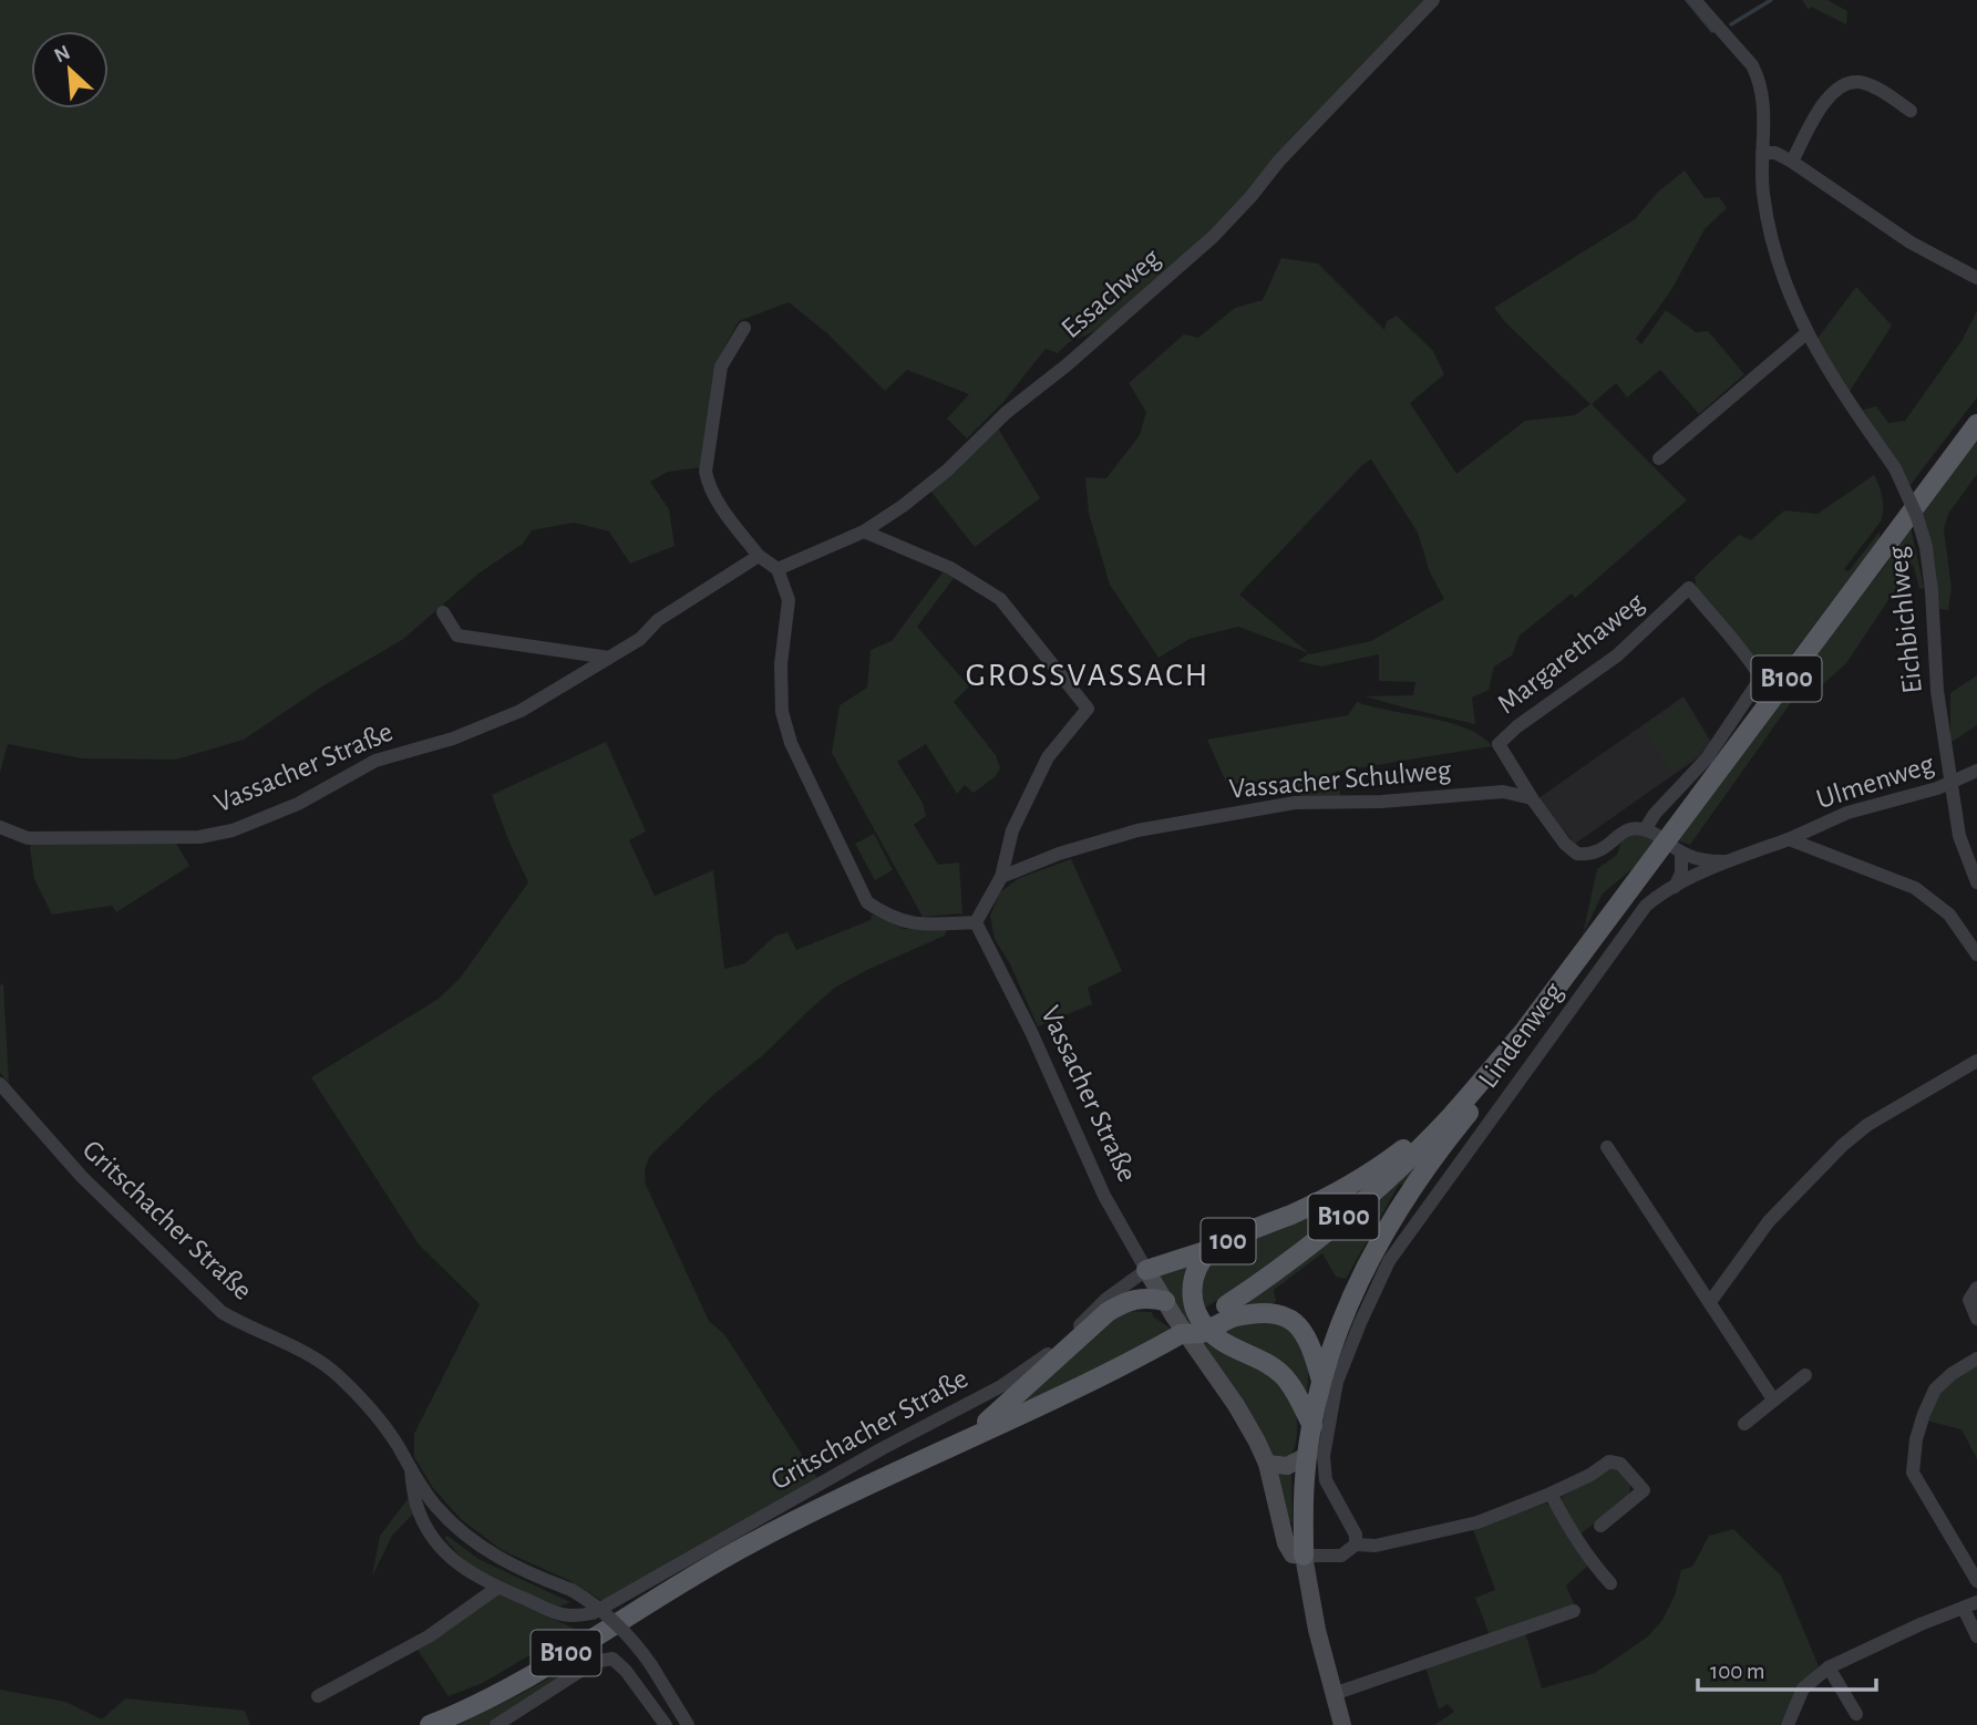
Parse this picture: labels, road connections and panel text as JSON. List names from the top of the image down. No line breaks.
{"streets":{"main road":["B100","Vassacher Straße","100"],"street":["Essachweg","Eichbichlweg","Margarethaweg","Vassacher Schulweg","Ulmenweg","Lindenweg","Gritschacher Straße"]},"crossings":[["Eichbichlweg","Ulmenweg"],["Margarethaweg","Vassacher Schulweg"],["B100","100"],["Vassacher Straße","Gritschacher Straße"],["Vassacher Straße","100"],["Ulmenweg","Lindenweg"],["Gritschacher Straße","100"]],"districts":["GROSSVASSACH"],"scale_bar":"100 m","north":"top left"}
